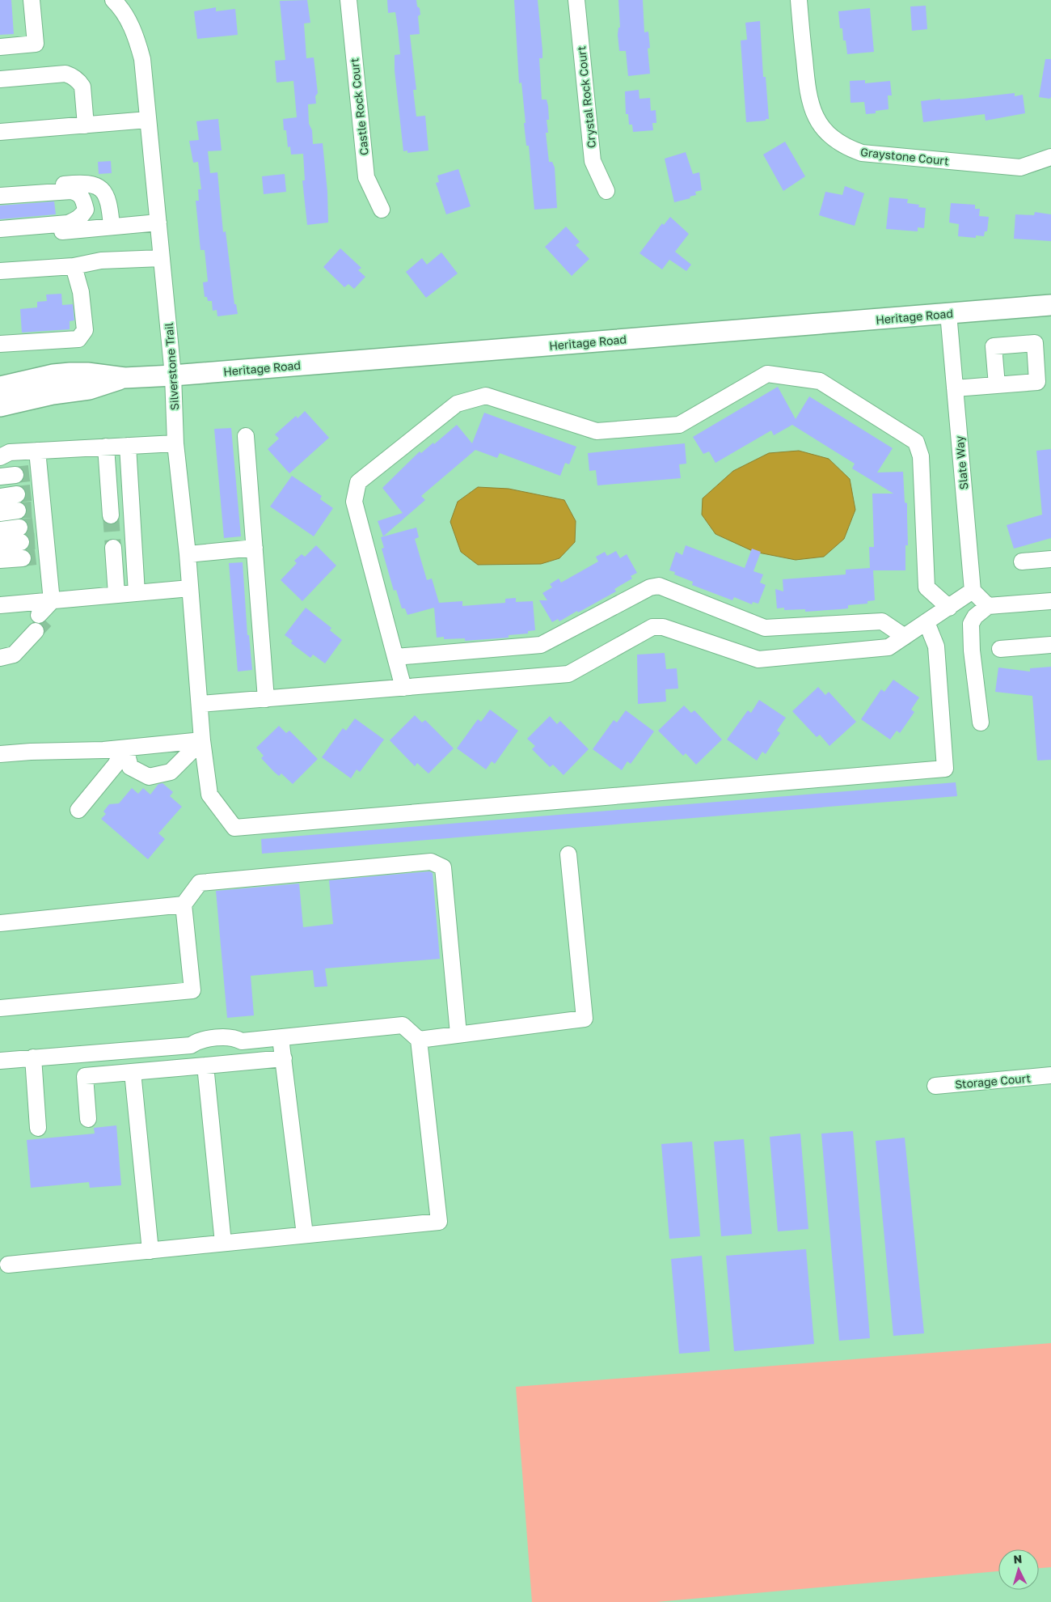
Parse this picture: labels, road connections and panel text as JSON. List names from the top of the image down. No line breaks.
{"streets":{"main road":["Heritage Road"],"street":["Crystal Rock Court","Castle Rock Court","Graystone Court","Silverstone Trail","Slate Way","Storage Court"]},"crossings":[["Heritage Road","Silverstone Trail"],["Heritage Road","Slate Way"]],"north":"top"}
